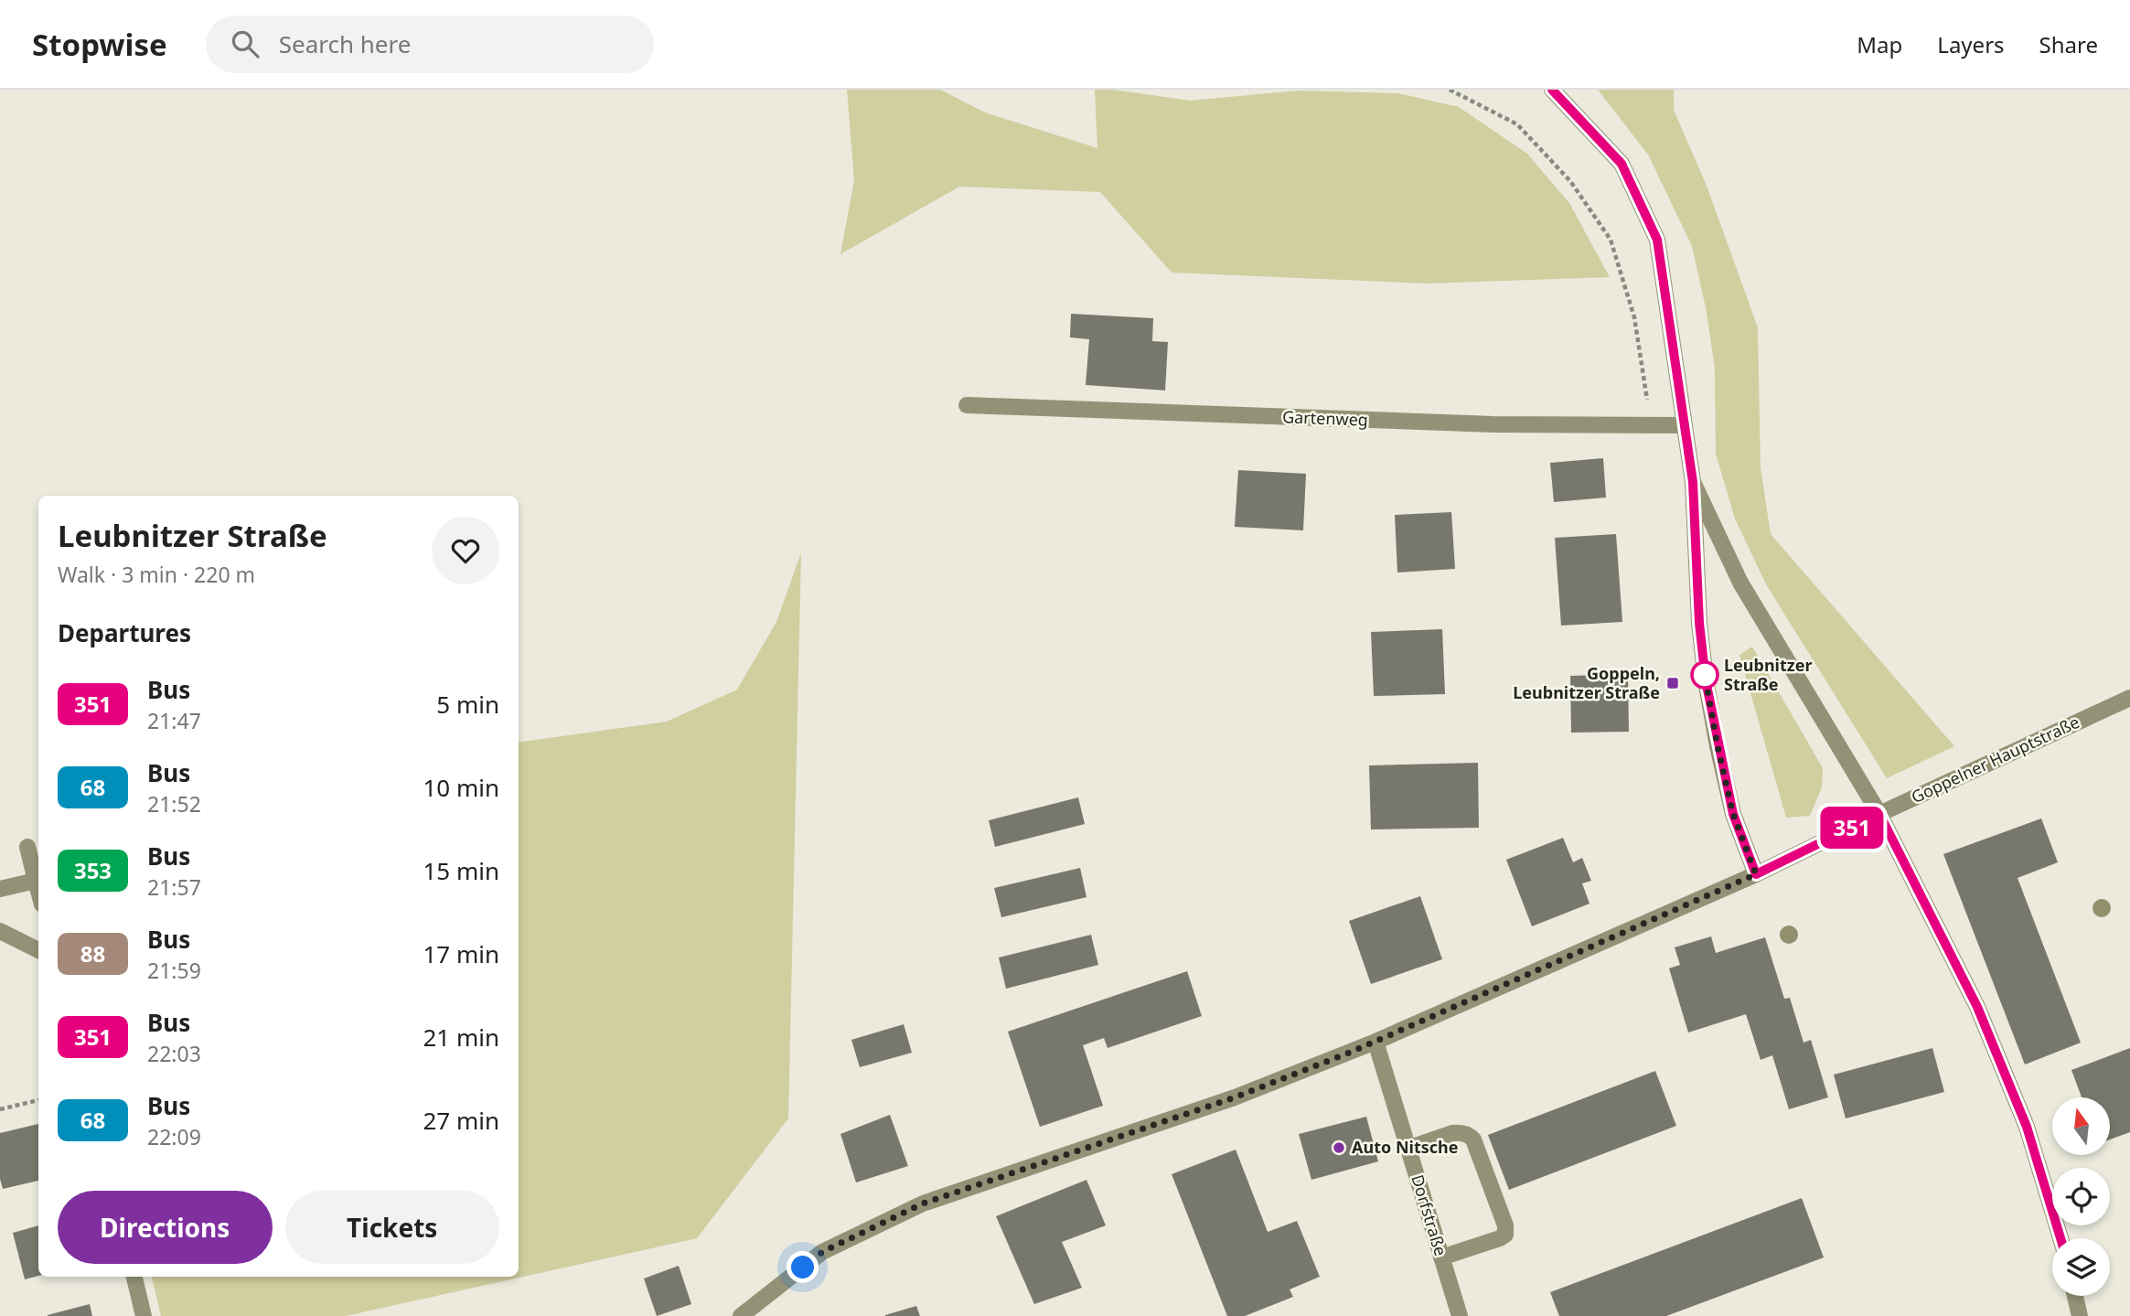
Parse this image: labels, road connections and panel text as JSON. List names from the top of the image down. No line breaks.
{"streets":{"street":["Gartenweg","Goppelner Hauptstraße","Dorfstraße"]},"crossings":[["Goppelner Hauptstraße","Dorfstraße"]],"places":{"other":["Leubnitzer Straße","Auto Nitsche"],"transit":["Goppeln, Leubnitzer Straße"]},"lines":["bus line 351"],"north":"top","page":{"header":"Stopwise","search":"Search here","nav":["Map","Layers","Share"],"on_map":"351","heading":[["Leubnitzer Straße","Walk · 3 min · 220 m"],"Departures"],"list":[{"mark":"351","name":"Bus","note":"21:47","value":"5 min"},{"mark":"68","name":"Bus","note":"21:52","value":"10 min"},{"mark":"353","name":"Bus","note":"21:57","value":"15 min"},{"mark":"88","name":"Bus","note":"21:59","value":"17 min"},{"mark":"351","name":"Bus","note":"22:03","value":"21 min"},{"mark":"68","name":"Bus","note":"22:09","value":"27 min"}],"buttons":["Directions","Tickets"]}}
